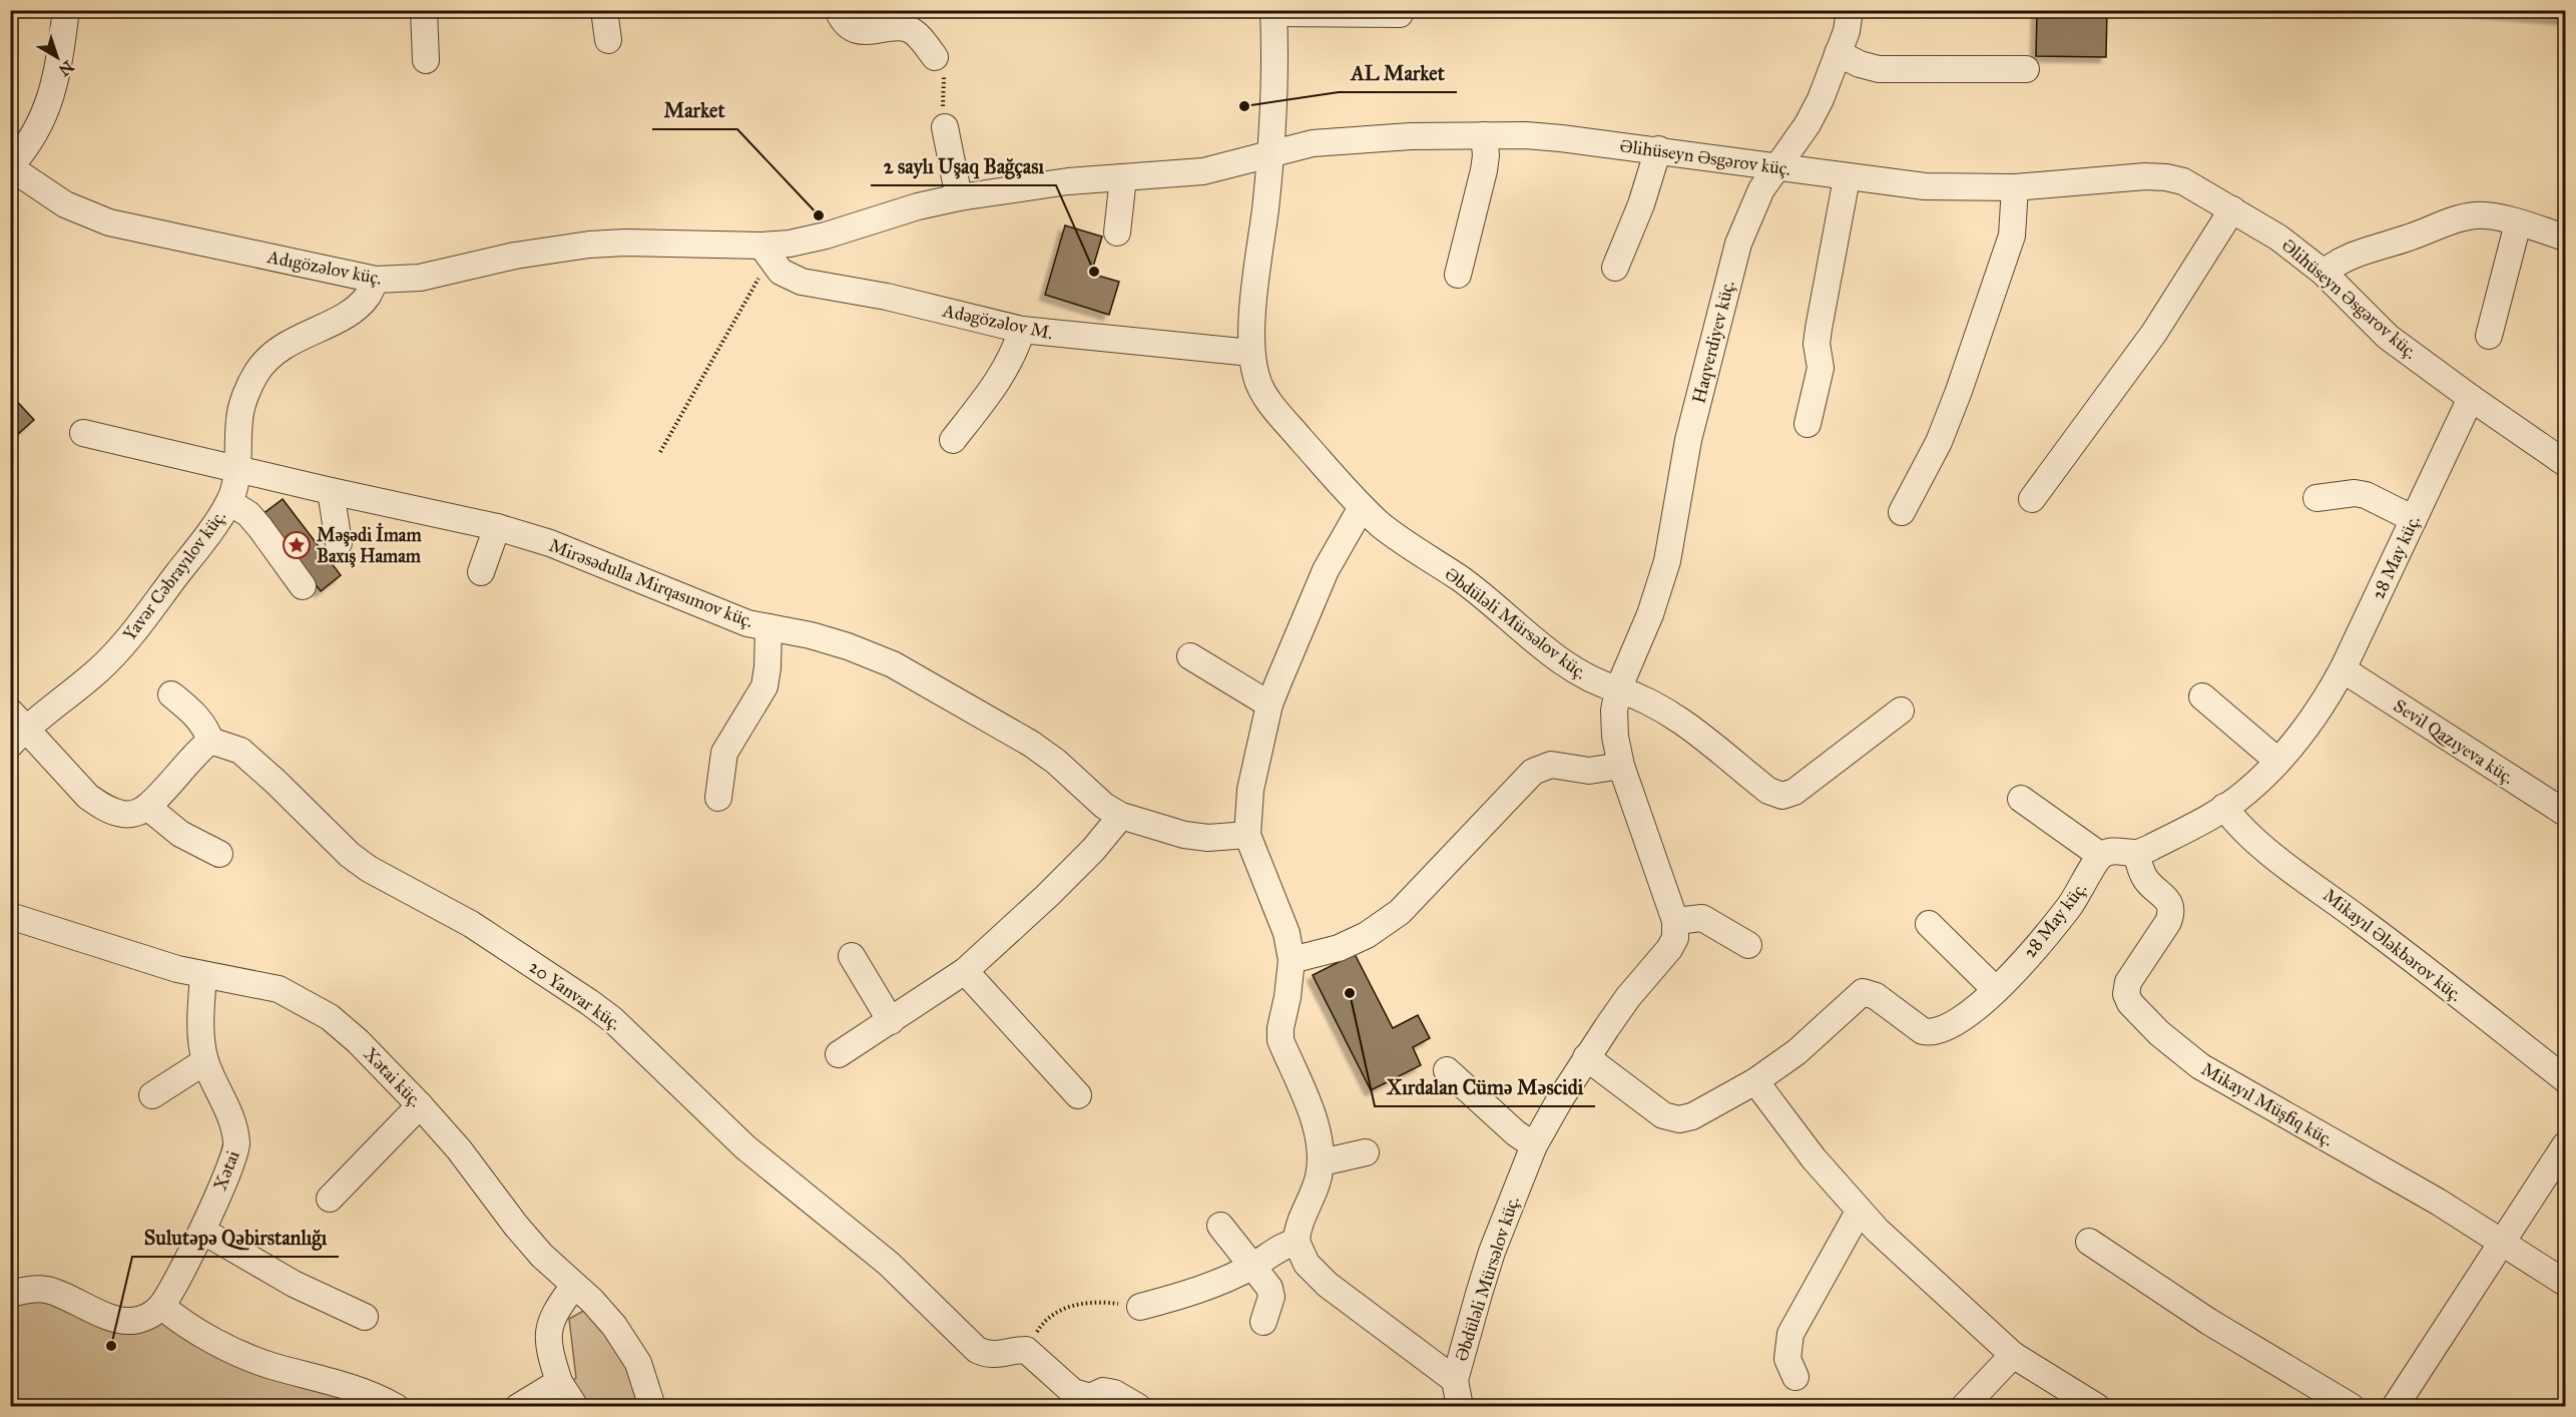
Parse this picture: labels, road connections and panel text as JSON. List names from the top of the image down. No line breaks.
{"streets":{"street":["Əlihüseyn Əsgərov küç.","Adıgözəlov küç.","Adəgözəlov M.","Haqverdiyev küç.","28 May küç.","Yavər Cəbrayılov küç.","Mirəsədulla Mirqasımov küç.","Əbdüləli Mürsəlov küç.","Sevil Qazıyeva küç.","Mikayıl Ələkbərov küç.","20 Yanvar küç.","Xətai küç.","Mikayıl Müşfiq küç.","Xətai"]},"crossings":[["Əlihüseyn Əsgərov küç.","Adıgözəlov küç."],["Əlihüseyn Əsgərov küç.","Adəgözəlov M."],["Əlihüseyn Əsgərov küç.","Haqverdiyev küç."],["Əlihüseyn Əsgərov küç.","28 May küç."],["Əlihüseyn Əsgərov küç.","Əbdüləli Mürsəlov küç."],["Adıgözəlov küç.","Adəgözəlov M."],["Adıgözəlov küç.","Yavər Cəbrayılov küç."],["Adəgözəlov M.","Əbdüləli Mürsəlov küç."],["Haqverdiyev küç.","Əbdüləli Mürsəlov küç."],["28 May küç.","Əbdüləli Mürsəlov küç."],["28 May küç.","Sevil Qazıyeva küç."],["28 May küç.","Mikayıl Ələkbərov küç."],["28 May küç.","Mikayıl Müşfiq küç."],["Yavər Cəbrayılov küç.","Mirəsədulla Mirqasımov küç."],["Xətai küç.","Xətai"]],"places":{"other":["AL Market","Market","2 saylı Uşaq Bağçası","Xırdalan Cümə Məscidi","Sulutəpə Qəbirstanlığı"],"place":["Məşədi İmam Baxış Hamam"]},"north":"bottom right"}
